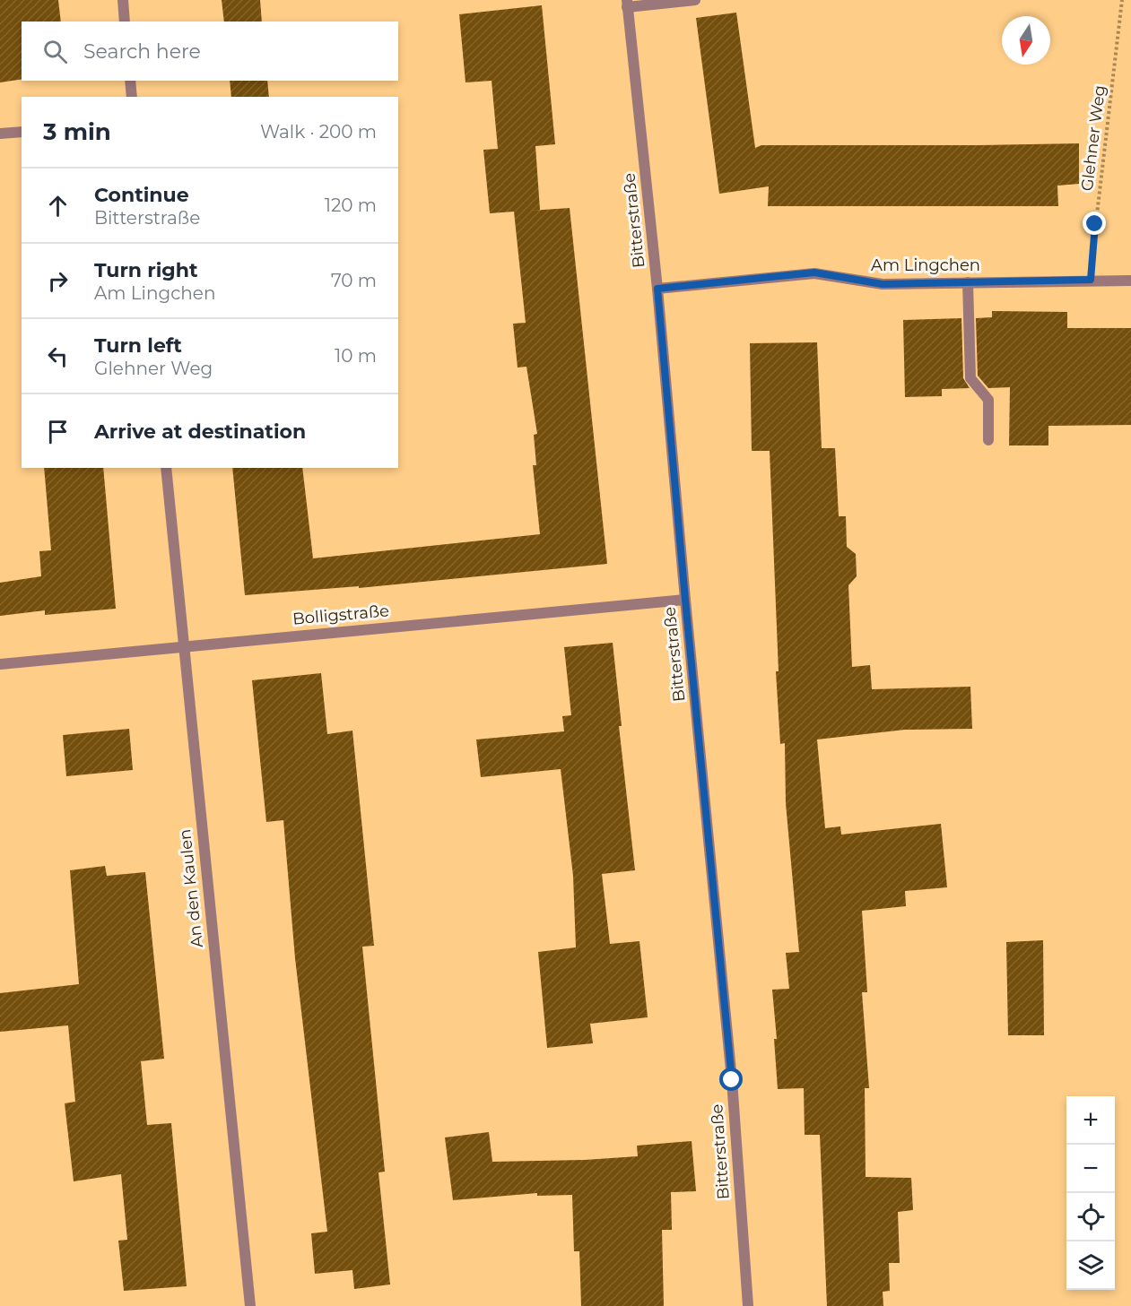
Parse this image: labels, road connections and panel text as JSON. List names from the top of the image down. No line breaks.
{"streets":{"street":["Bitterstraße","Am Lingchen","Bolligstraße","An den Kaulen"],"path":["Glehner Weg"]},"crossings":[["Glehner Weg","Am Lingchen"],["Bitterstraße","Am Lingchen"],["Bitterstraße","Bolligstraße"],["Bolligstraße","An den Kaulen"]],"north":"bottom","page":{"search":"Search here","heading":["3 min","Walk · 200 m"],"list":[["Continue","Bitterstraße","120 m"],["Turn right","Am Lingchen","70 m"],["Turn left","Glehner Weg","10 m"],"Arrive at destination"],"map_buttons":["+","−"]}}
